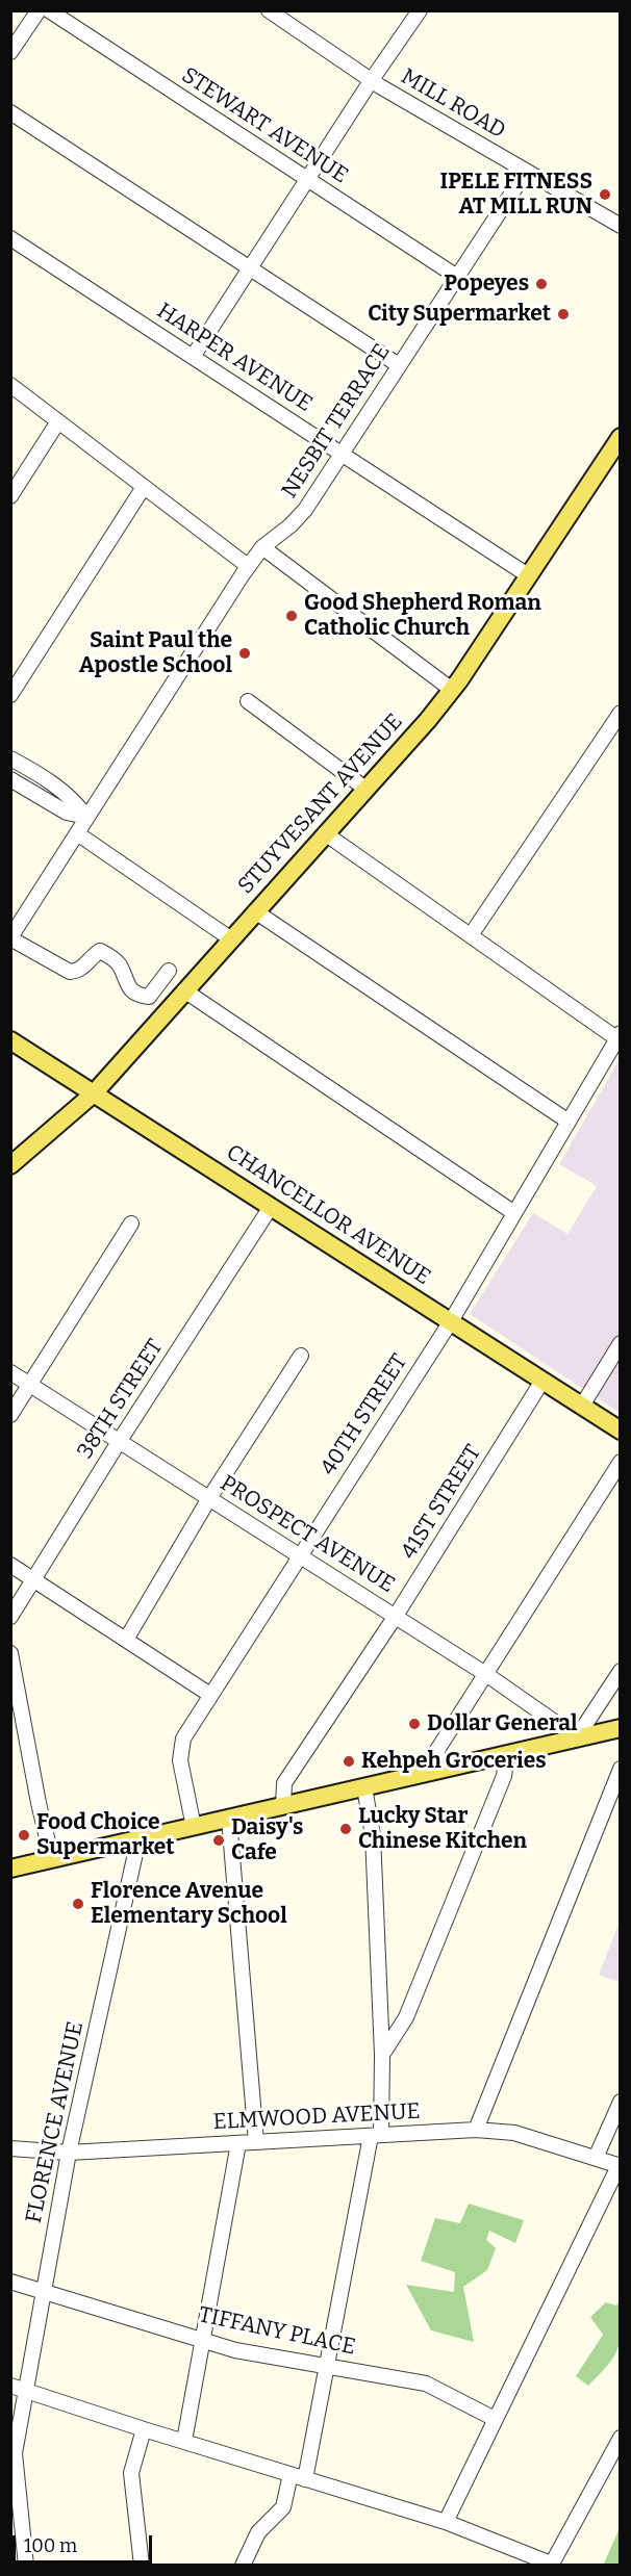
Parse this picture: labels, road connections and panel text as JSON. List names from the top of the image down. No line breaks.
{"streets":{"main road":["STUYVESANT AVENUE","CHANCELLOR AVENUE"],"street":["MILL ROAD","STEWART AVENUE","HARPER AVENUE","NESBIT TERRACE","38TH STREET","40TH STREET","41ST STREET","PROSPECT AVENUE","ELMWOOD AVENUE","FLORENCE AVENUE","TIFFANY PLACE"]},"crossings":[["MILL ROAD","NESBIT TERRACE"],["STEWART AVENUE","NESBIT TERRACE"],["HARPER AVENUE","NESBIT TERRACE"],["HARPER AVENUE","STUYVESANT AVENUE"],["STUYVESANT AVENUE","CHANCELLOR AVENUE"],["CHANCELLOR AVENUE","38TH STREET"],["CHANCELLOR AVENUE","40TH STREET"],["CHANCELLOR AVENUE","41ST STREET"],["38TH STREET","PROSPECT AVENUE"],["40TH STREET","PROSPECT AVENUE"],["41ST STREET","PROSPECT AVENUE"],["ELMWOOD AVENUE","FLORENCE AVENUE"],["FLORENCE AVENUE","TIFFANY PLACE"]],"places":["IPELE FITNESS AT MILL RUN","Popeyes","City Supermarket","Good Shepherd Roman Catholic Church","Saint Paul the Apostle School","Dollar General","Kehpeh Groceries","Lucky Star Chinese Kitchen","Food Choice Supermarket","Daisy's Cafe","Florence Avenue Elementary School"],"scale_bar":"100 m"}
